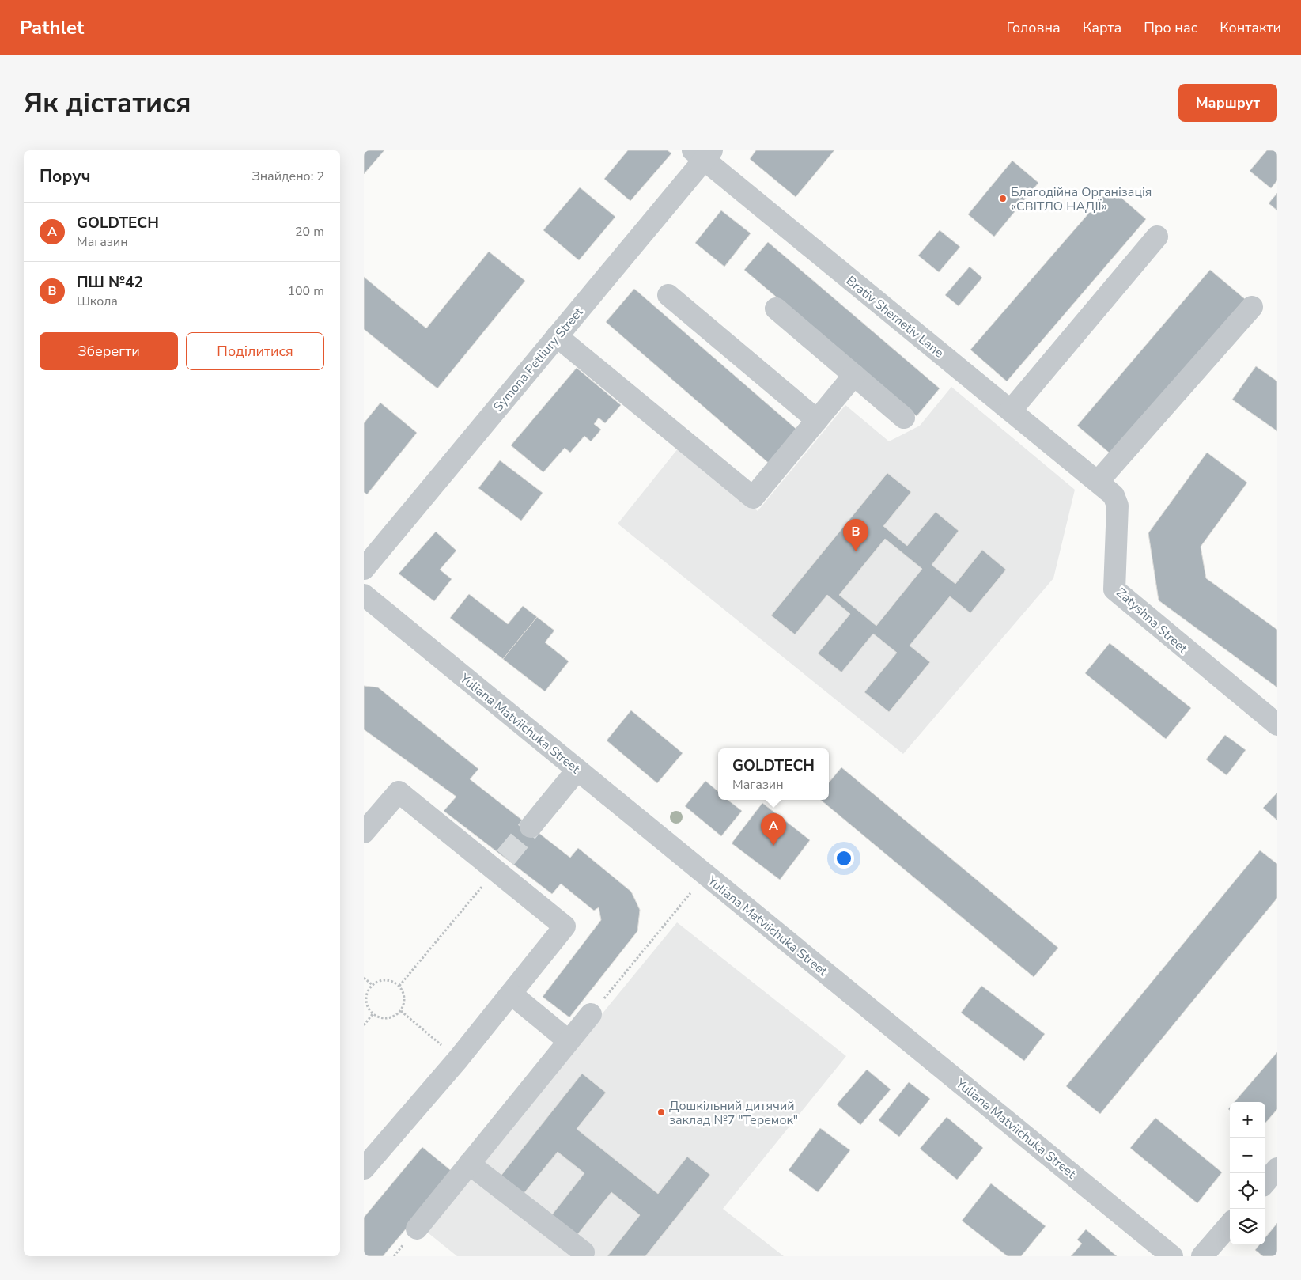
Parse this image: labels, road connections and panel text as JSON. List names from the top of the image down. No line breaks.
{"streets":{"street":["Brativ Shemetiv Lane","Symona Petliury Street","Zatyshna Street","Yuliana Matviichuka Street"]},"crossings":[["Brativ Shemetiv Lane","Symona Petliury Street"],["Brativ Shemetiv Lane","Zatyshna Street"]],"places":["Благодійна Організація «СВІТЛО НАДІЇ»","Дошкільний дитячий заклад №7 \"Теремок\""],"page":{"header":"Pathlet","nav":["Головна","Карта","Про нас","Контакти"],"buttons":["Маршрут",["Зберегти","Поділитися"]],"title":"Як дістатися","heading":["Поруч","Знайдено: 2"],"list":[{"mark":"A","name":"GOLDTECH","note":"Магазин","value":"20 m"},{"mark":"B","name":"ПШ №42","note":"Школа","value":"100 m"}],"pins":["B","A"],"popup":["GOLDTECH","Магазин"],"map_buttons":["+","−"]}}
